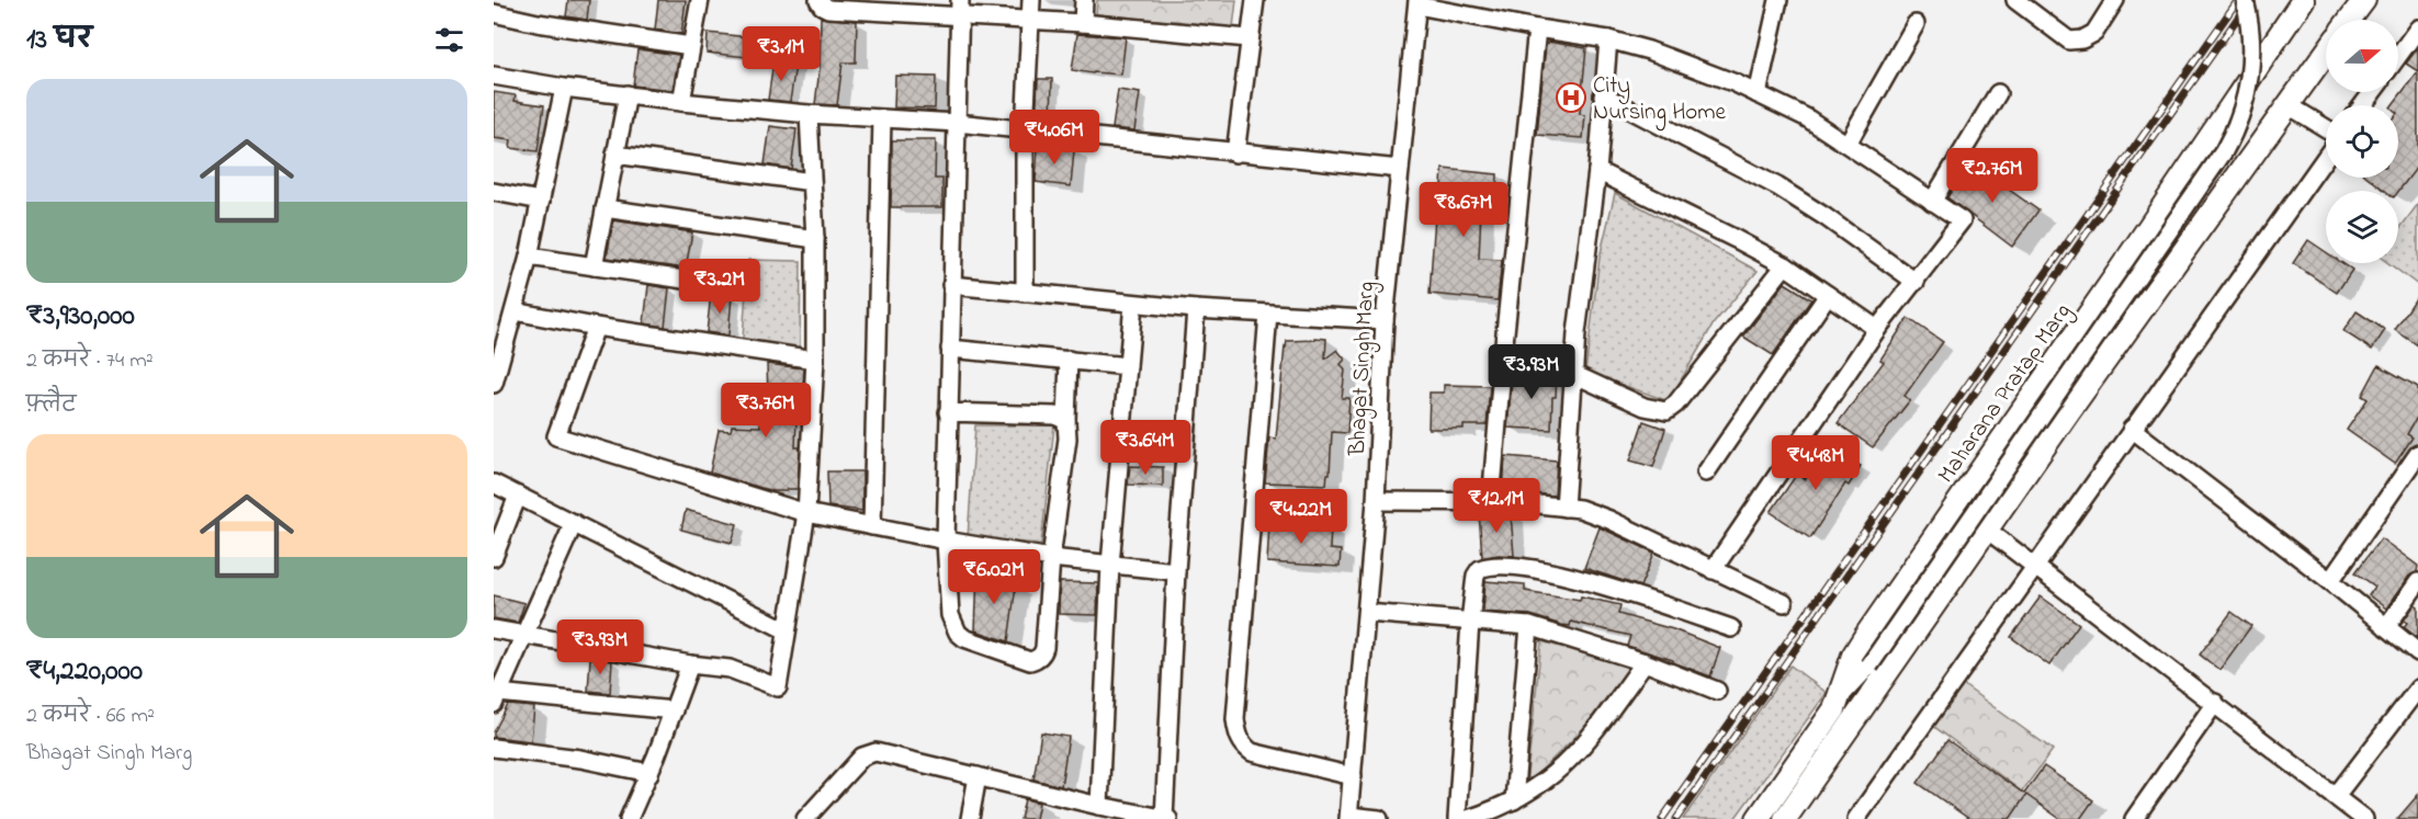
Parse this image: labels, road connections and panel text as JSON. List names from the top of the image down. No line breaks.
{"streets":{"main road":["Maharana Pratap Marg"],"street":["Bhagat Singh Marg"]},"places":{"hospital":["City Nursing Home"]},"north":"right","page":{"heading":"13 घर","price":["₹3.1M","₹4.06M","₹2.76M","₹8.67M","₹3.2M","₹3.93M","₹3.76M","₹3.64M","₹4.48M","₹12.1M","₹4.22M","₹6.02M","₹3.93M"],"list":[{"name":"₹3,930,000","note":"2 कमरे · 74 m² · फ़्लैट"},{"name":"₹4,220,000","note":"2 कमरे · 66 m² · Bhagat Singh Marg"}]}}
